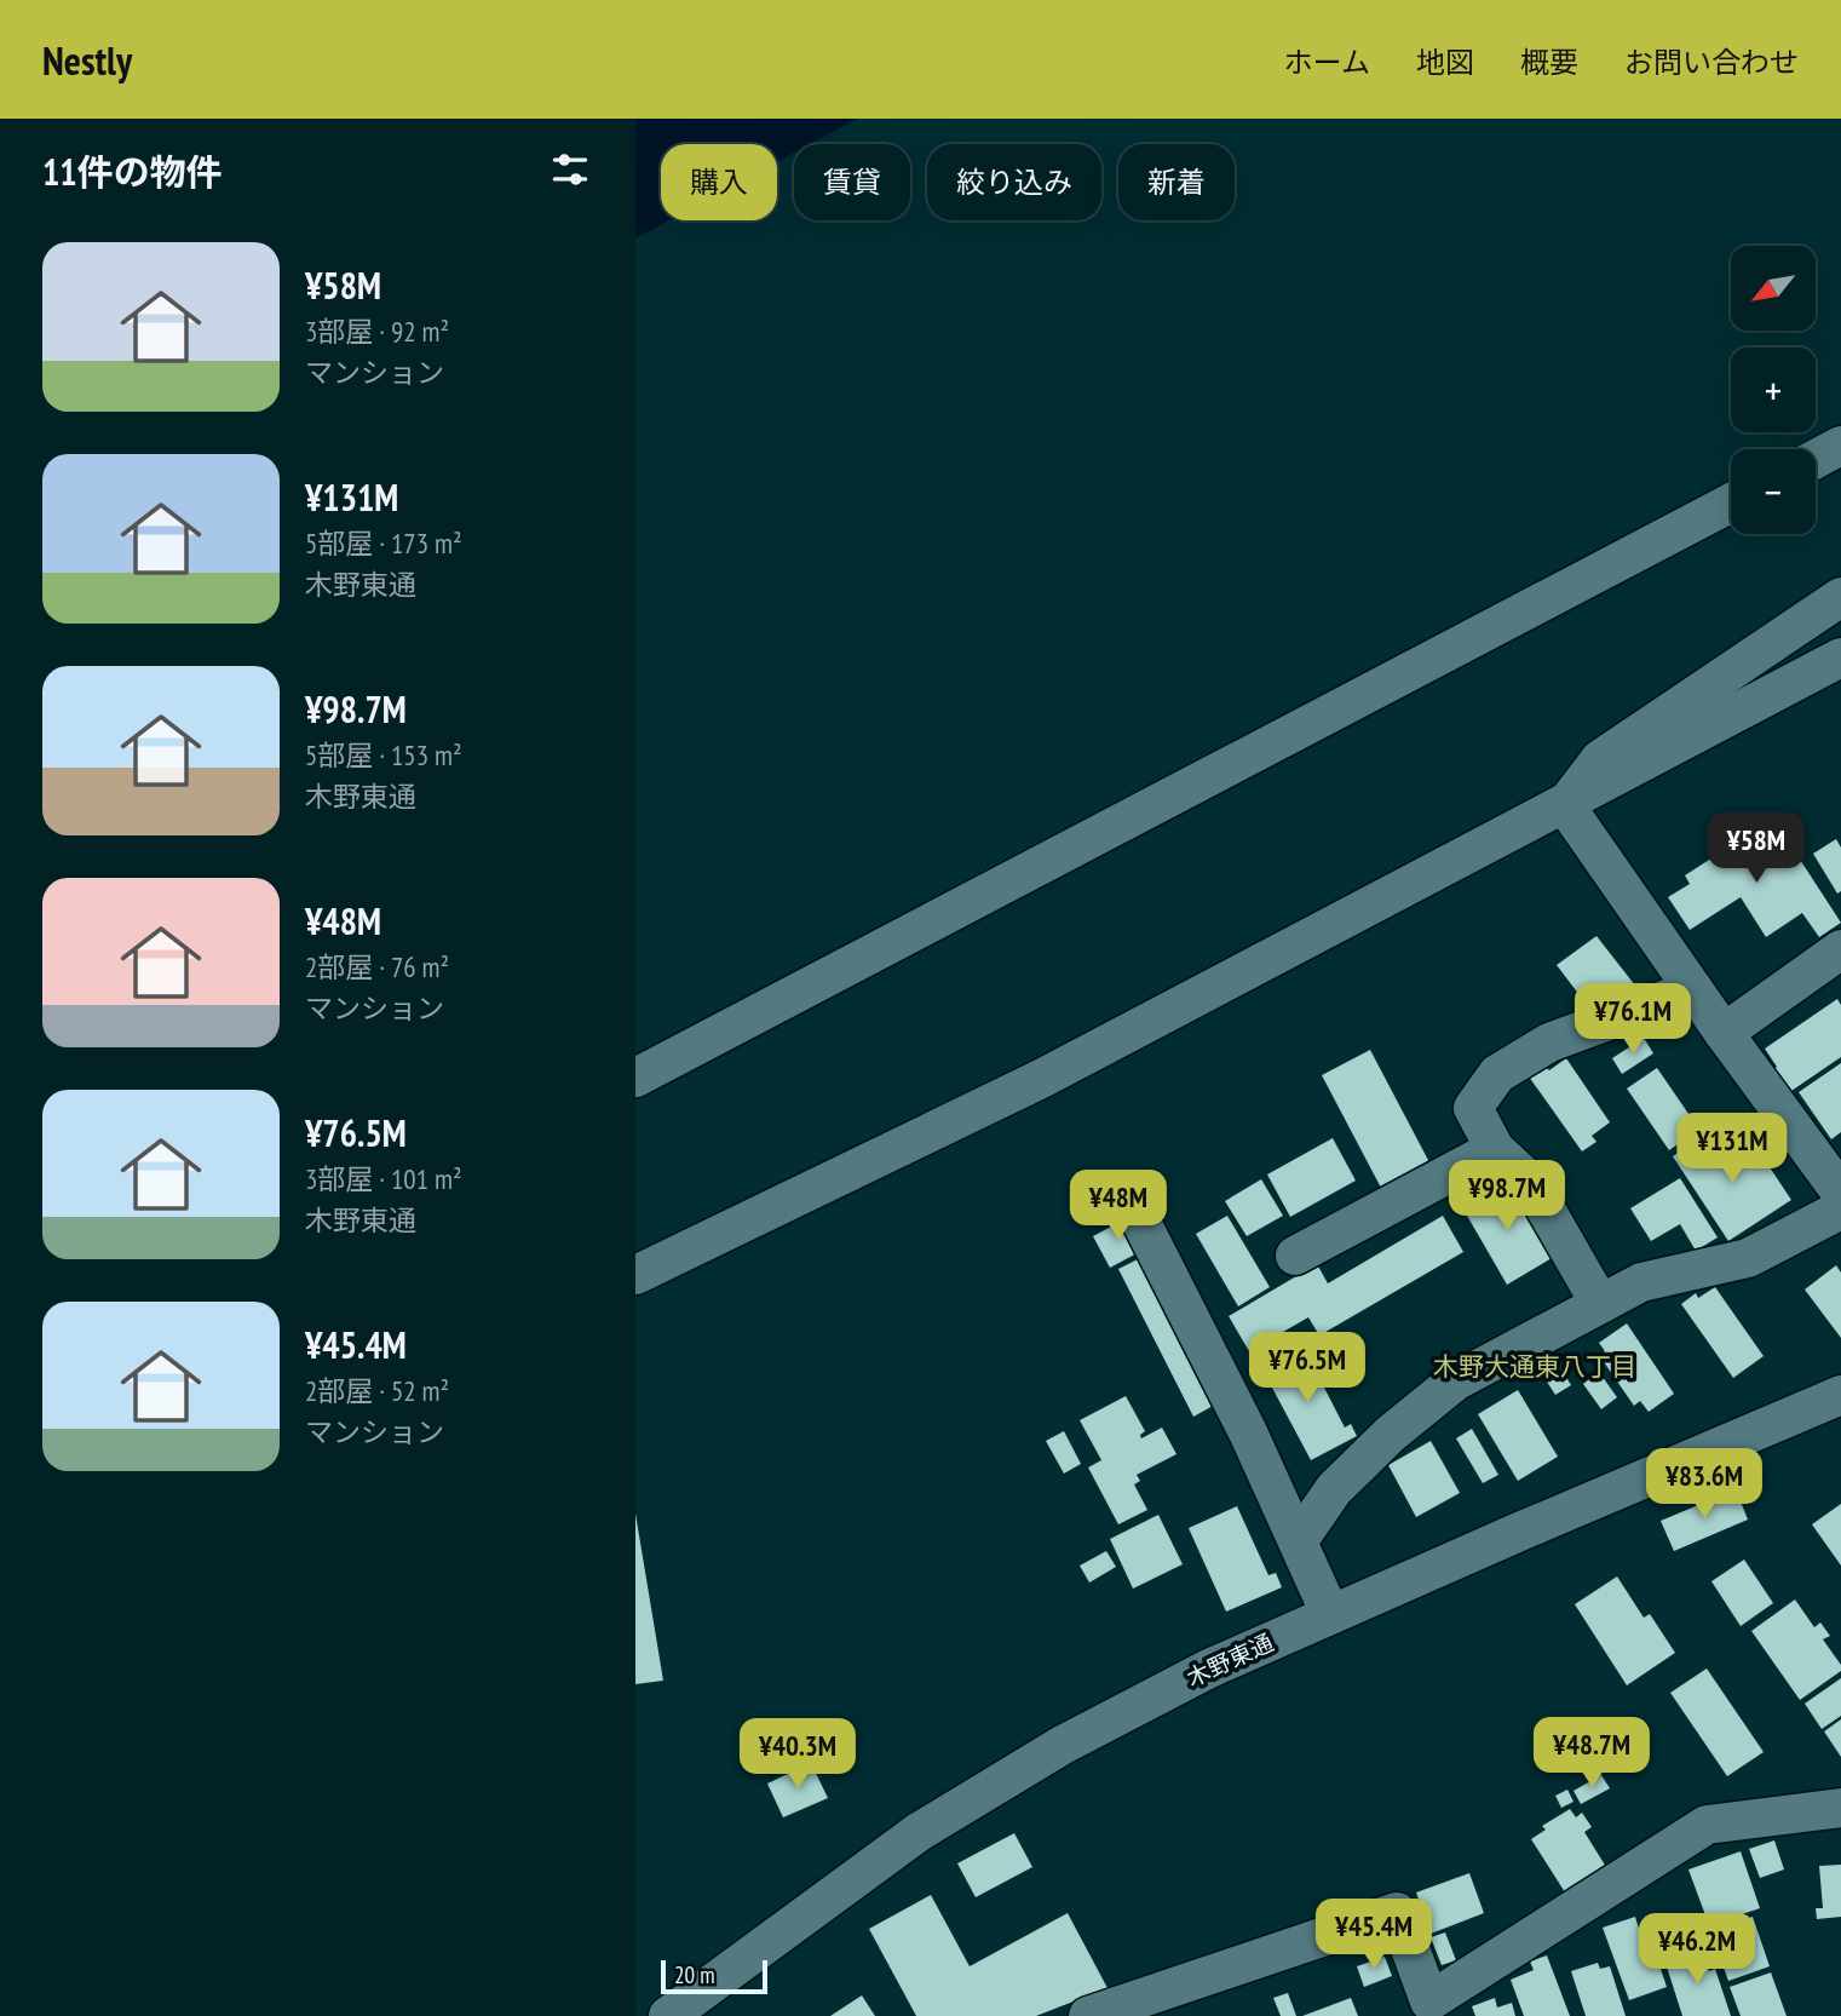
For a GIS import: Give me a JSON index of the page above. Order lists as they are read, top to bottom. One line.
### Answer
{"streets":{"street":["木野東通"]},"districts":["木野大通東八丁目"],"scale_bar":"20 m","north":"bottom left","page":{"header":"Nestly","nav":["ホーム","地図","概要","お問い合わせ"],"heading":"11件の物件","chip":["購入","賃貸","絞り込み","新着"],"list":[{"name":"¥58M","note":"3部屋 · 92 m² · マンション"},{"name":"¥131M","note":"5部屋 · 173 m² · 木野東通"},{"name":"¥98.7M","note":"5部屋 · 153 m² · 木野東通"},{"name":"¥48M","note":"2部屋 · 76 m² · マンション"},{"name":"¥76.5M","note":"3部屋 · 101 m² · 木野東通"},{"name":"¥45.4M","note":"2部屋 · 52 m² · マンション"}],"map_buttons":["+","−"],"price":["¥58M","¥76.1M","¥131M","¥98.7M","¥48M","¥76.5M","¥83.6M","¥48.7M","¥40.3M","¥45.4M","¥46.2M"],"scale":"20 m"}}
